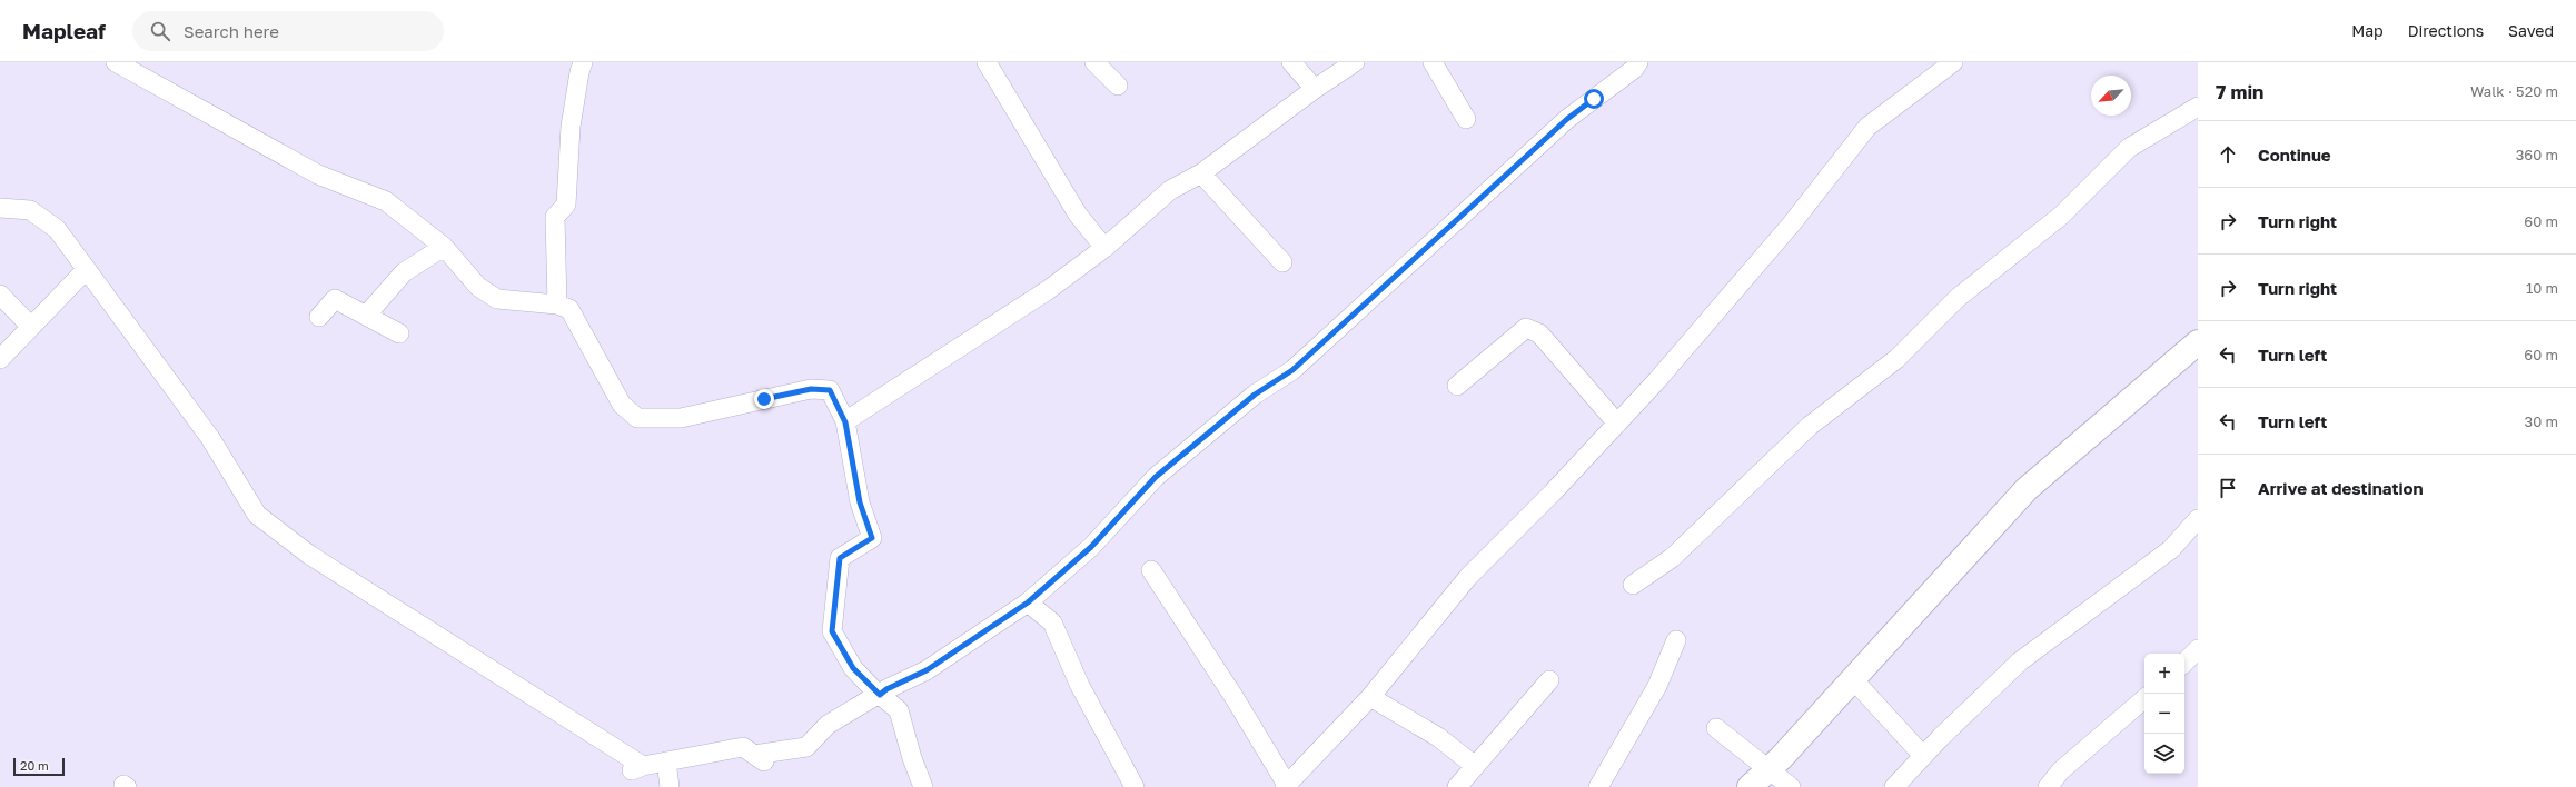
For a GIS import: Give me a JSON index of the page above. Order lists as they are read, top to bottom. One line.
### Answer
{"scale_bar":"20 m","north":"bottom left","page":{"header":"Mapleaf","search":"Search here","nav":["Map","Directions","Saved"],"heading":["7 min","Walk · 520 m"],"list":[["Continue","360 m"],["Turn right","60 m"],["Turn right","10 m"],["Turn left","60 m"],["Turn left","30 m"],"Arrive at destination"],"map_buttons":["+","−"],"scale":"20 m"}}
